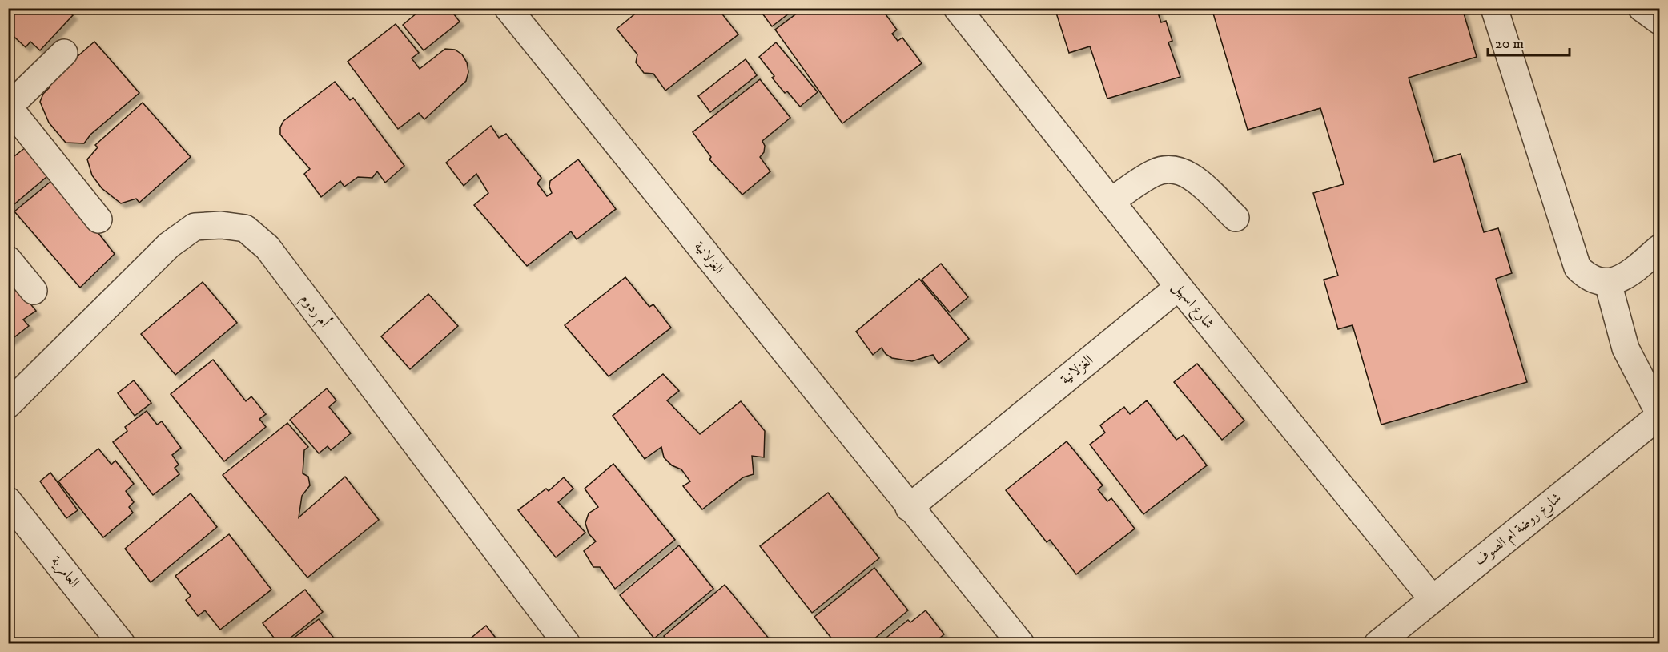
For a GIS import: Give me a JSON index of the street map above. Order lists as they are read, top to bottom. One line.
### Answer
{"streets":{"street":["الغزلانية","شارع اسهيل","أم ردوم","شارع روضة ام الصوف","العامرية"]},"crossings":[["الغزلانية","شارع اسهيل"],["شارع اسهيل","شارع روضة ام الصوف"]],"scale_bar":"20 m"}
